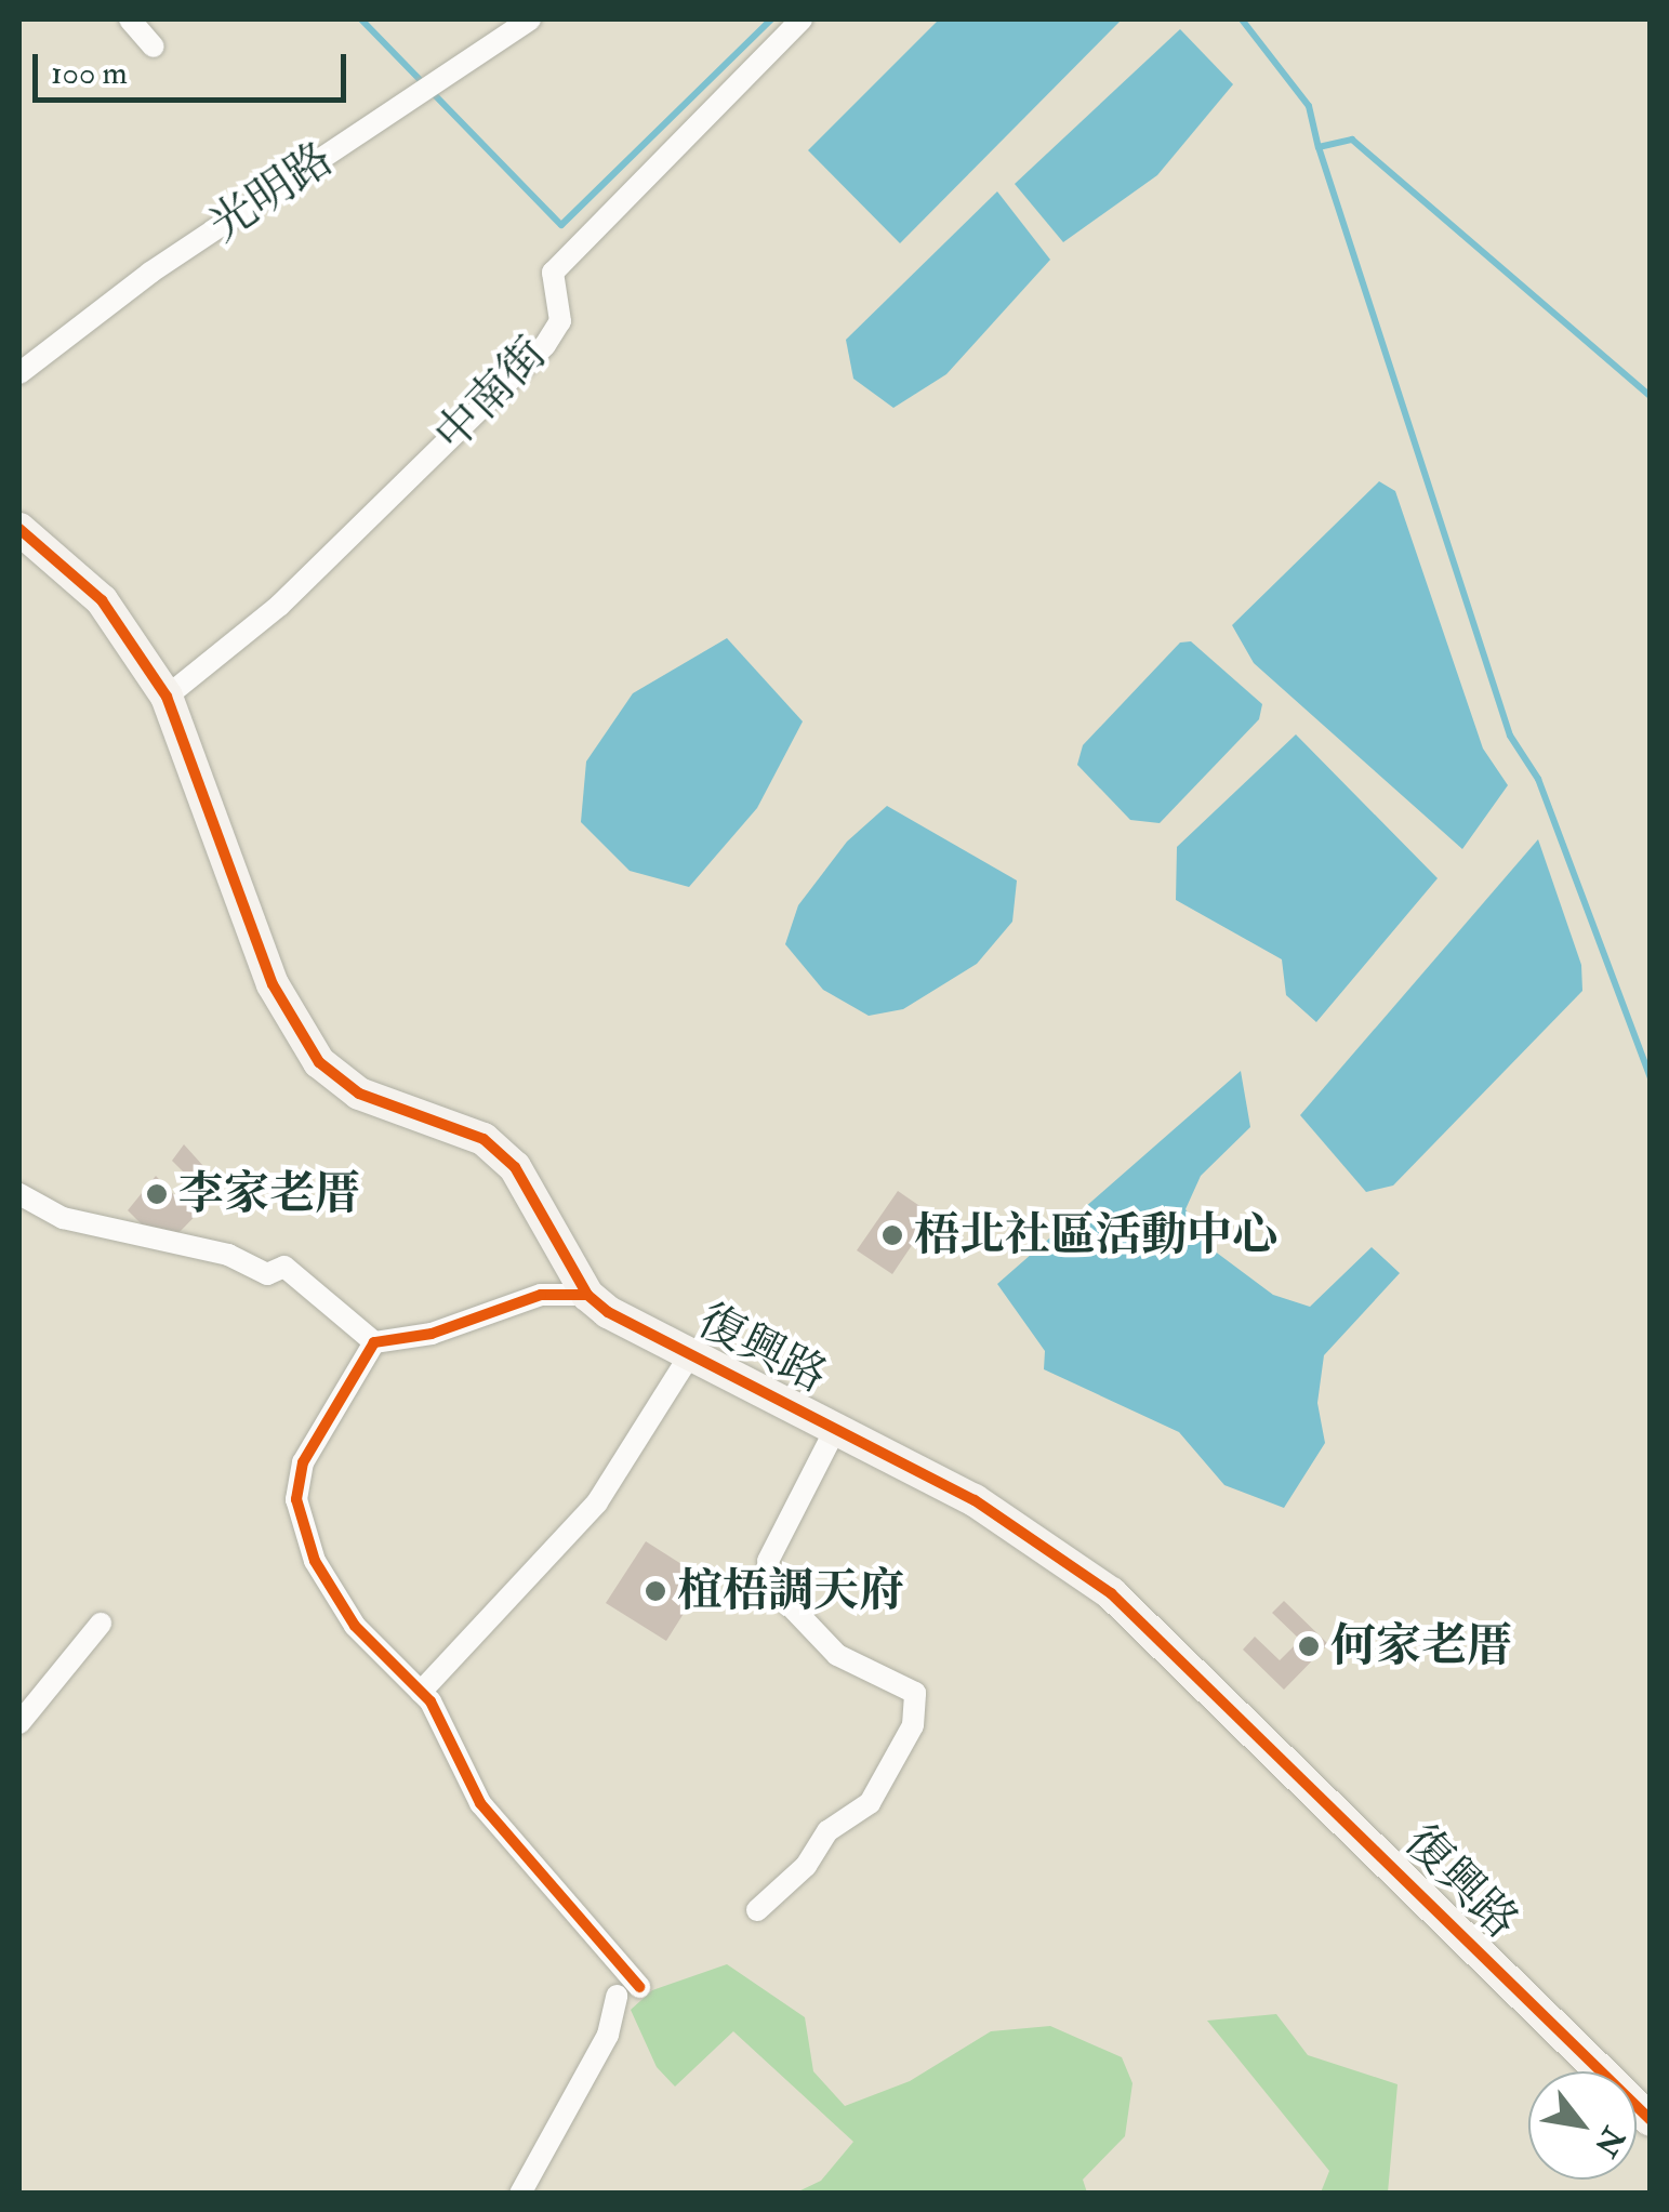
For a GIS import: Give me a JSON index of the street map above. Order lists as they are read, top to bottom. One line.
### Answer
{"streets":{"street":["光明路","中南街","復興路"]},"crossings":[["中南街","復興路"]],"places":["李家老厝","梧北社區活動中心","椬梧調天府","何家老厝"],"scale_bar":"100 m","north":"bottom right"}
